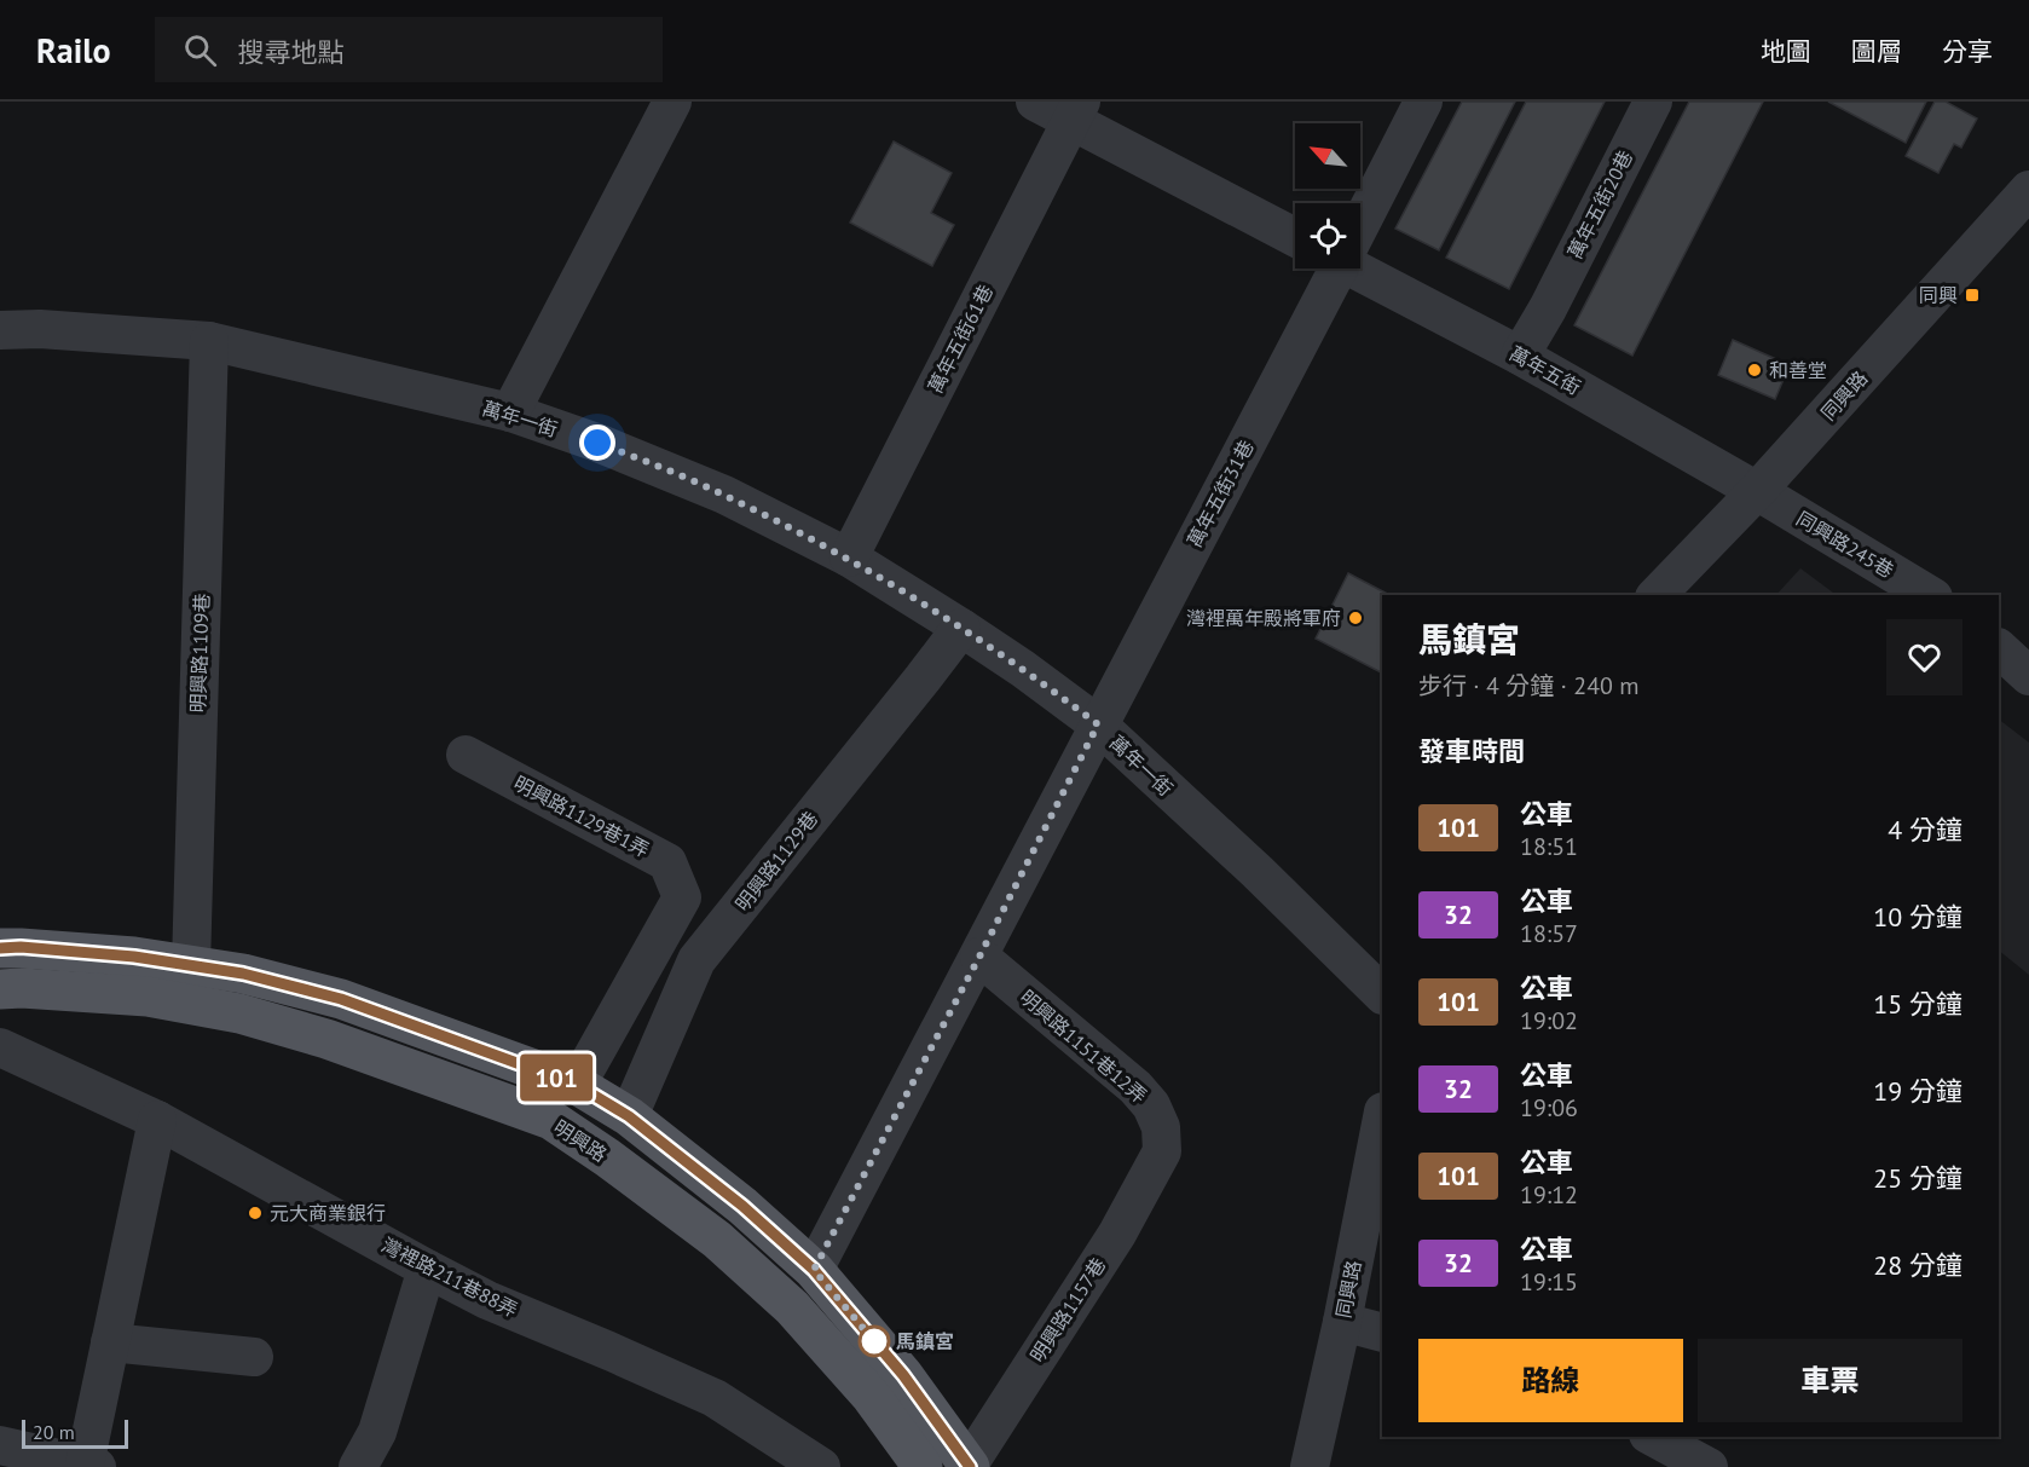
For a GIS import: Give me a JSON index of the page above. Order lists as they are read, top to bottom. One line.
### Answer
{"streets":{"main road":["明興路"],"street":["萬年五街20巷","萬年五街61巷","萬年五街","同興路","萬年一街","萬年五街31巷","同興路245巷","明興路1109巷","明興路1129巷1弄","明興路1129巷","明興路1151巷12弄","灣裡路211巷88弄","明興路1157巷"]},"crossings":[["萬年五街20巷","萬年五街"],["萬年五街61巷","萬年一街"],["萬年五街","同興路"],["萬年五街","同興路245巷"],["同興路","同興路245巷"],["萬年一街","萬年五街31巷"],["萬年一街","明興路1109巷"],["萬年一街","明興路1129巷"],["萬年五街31巷","明興路1151巷12弄"],["明興路1151巷12弄","明興路1157巷"]],"places":{"transit":["同興"],"other":["和善堂","灣裡萬年殿將軍府","元大商業銀行","馬鎮宮"]},"lines":["bus line 101"],"scale_bar":"20 m","north":"top left","page":{"header":"Railo","search":"搜尋地點","nav":["地圖","圖層","分享"],"on_map":"101","heading":[["馬鎮宮","步行 · 4 分鐘 · 240 m"],"發車時間"],"list":[{"mark":"101","name":"公車","note":"18:51","value":"4 分鐘"},{"mark":"32","name":"公車","note":"18:57","value":"10 分鐘"},{"mark":"101","name":"公車","note":"19:02","value":"15 分鐘"},{"mark":"32","name":"公車","note":"19:06","value":"19 分鐘"},{"mark":"101","name":"公車","note":"19:12","value":"25 分鐘"},{"mark":"32","name":"公車","note":"19:15","value":"28 分鐘"}],"buttons":["路線","車票"],"scale":"20 m"}}
